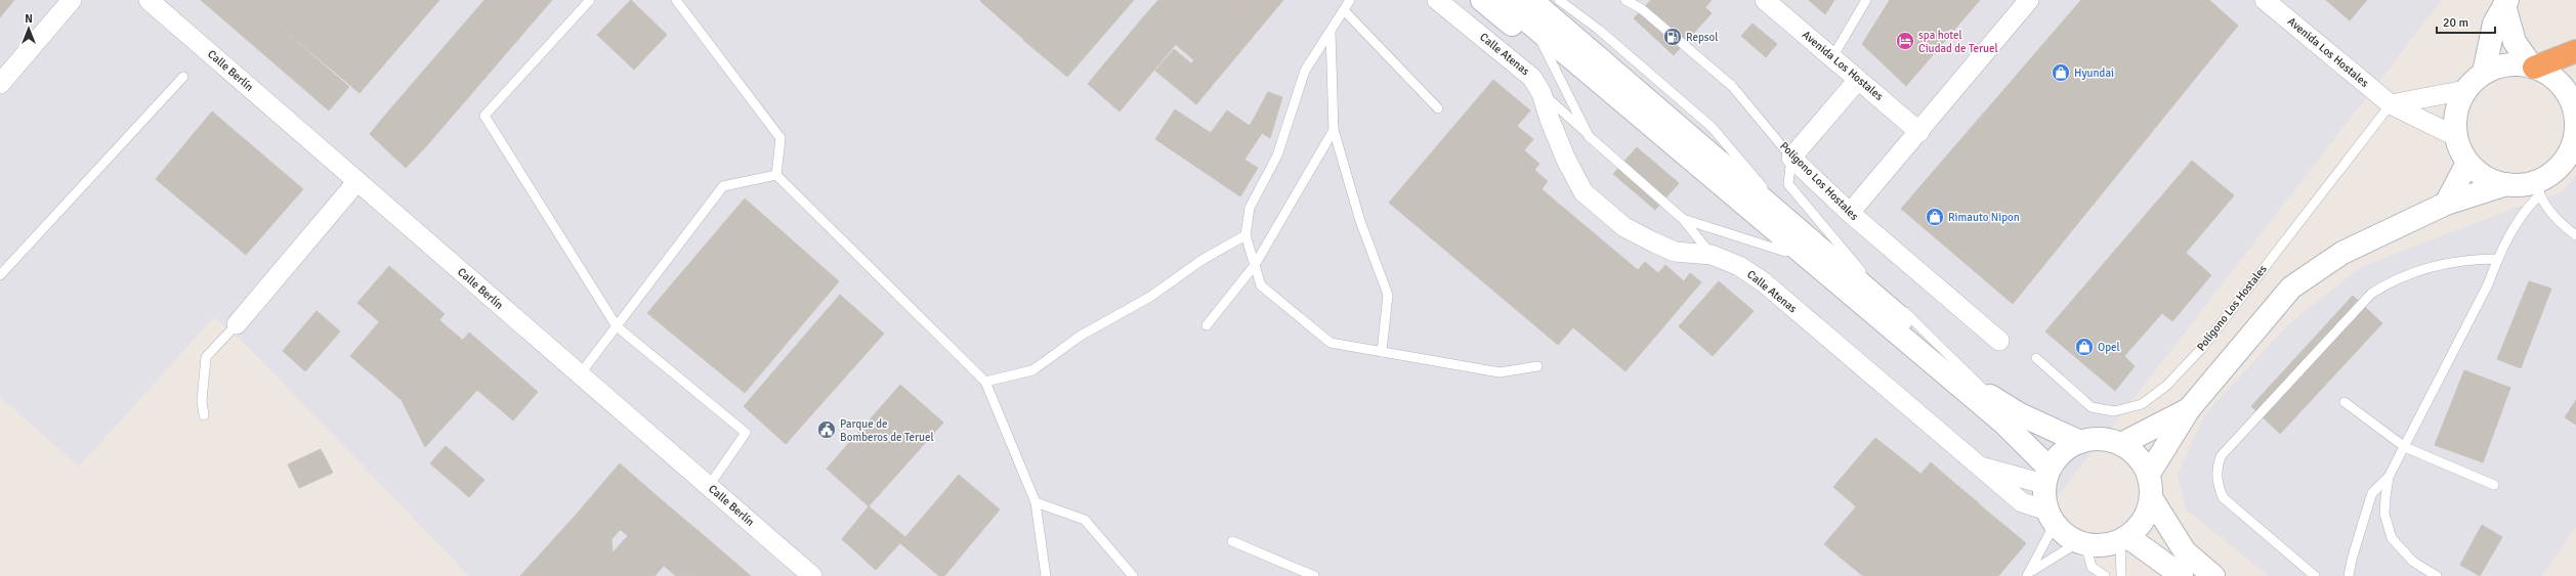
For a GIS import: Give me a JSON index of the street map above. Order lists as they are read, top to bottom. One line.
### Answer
{"streets":{"street":["Avenida Los Hostales","Calle Atenas","Calle Berlín","Polígono Los Hostales"]},"crossings":[["Avenida Los Hostales","Polígono Los Hostales"]],"places":{"fuel station":["Repsol"],"hotel":["spa hotel Ciudad de Teruel"],"shop":["Hyundai","Rimauto Nipon","Opel"],"public building":["Parque de Bomberos de Teruel"]},"scale_bar":"20 m","north":"top"}
